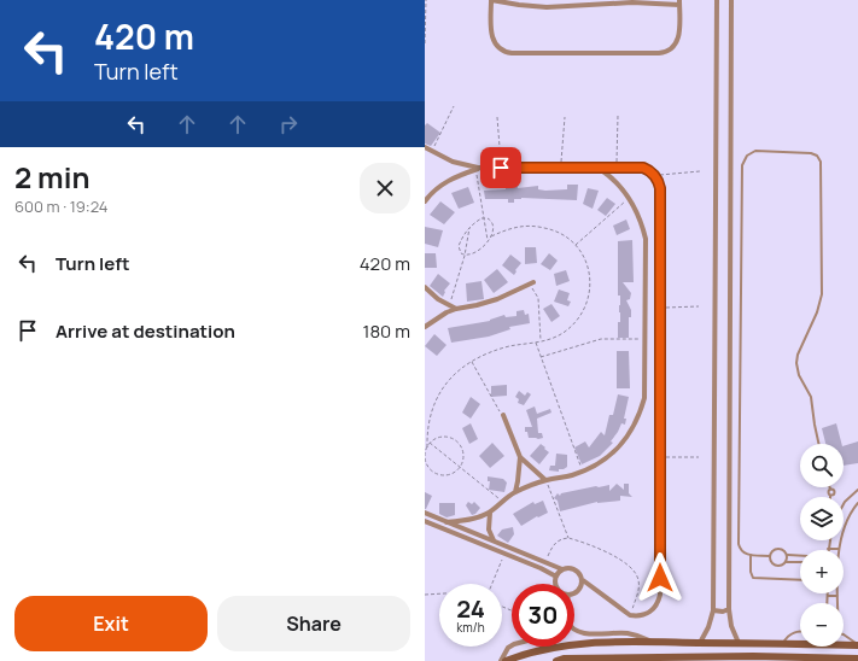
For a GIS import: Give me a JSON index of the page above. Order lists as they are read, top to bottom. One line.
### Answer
{"page":{"turn":["420 m","Turn left"],"heading":["2 min","600 m · 19:24"],"list":[{"name":"Turn left","value":"420 m"},{"name":"Arrive at destination","value":"180 m"}],"map_buttons":["+","−"],"speed":"24 km/h","limit":"30","buttons":["Exit","Share"]}}
